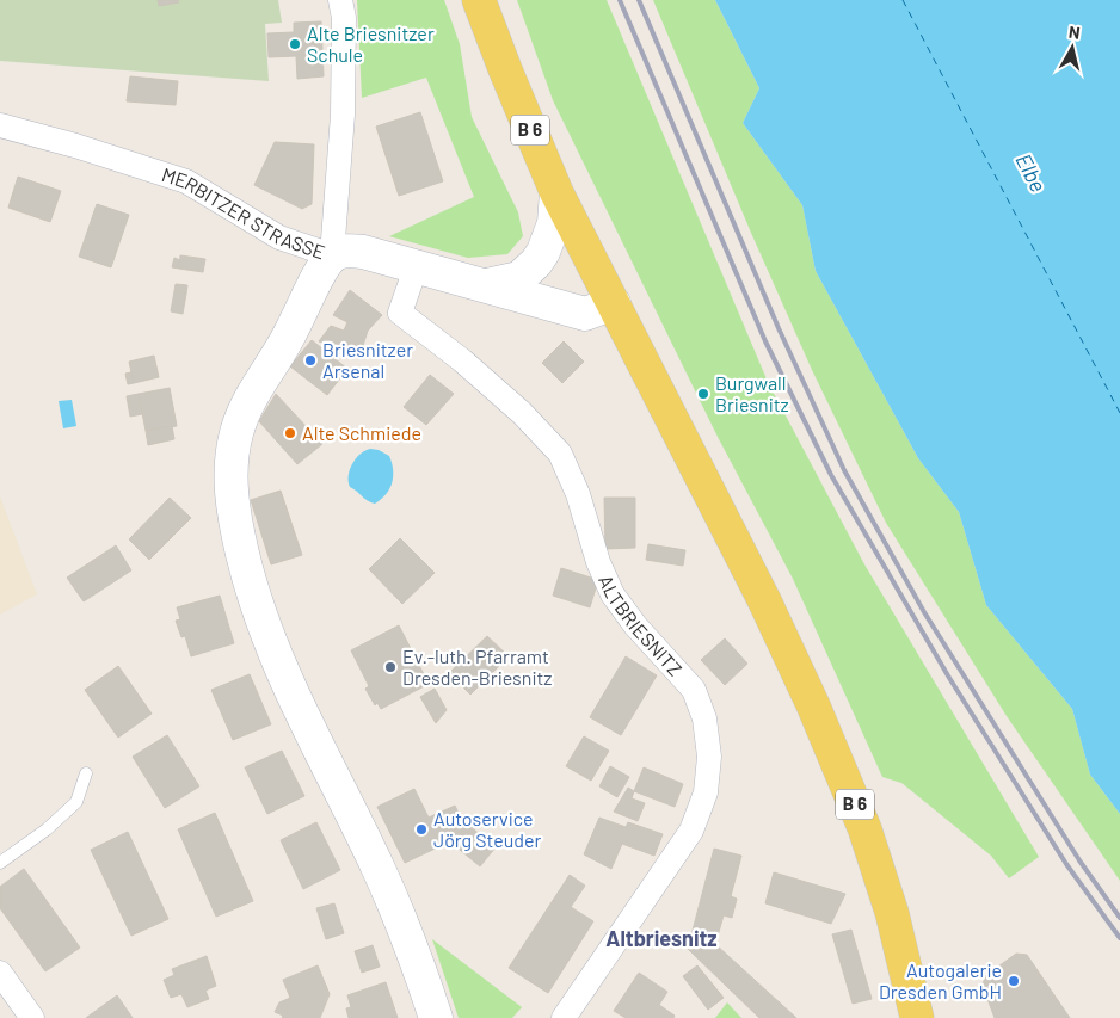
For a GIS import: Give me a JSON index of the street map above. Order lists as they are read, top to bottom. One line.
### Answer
{"streets":{"main road":["B 6"],"street":["MERBITZER STRASSE","ALTBRIESNITZ"]},"crossings":[["B 6","MERBITZER STRASSE"],["MERBITZER STRASSE","ALTBRIESNITZ"]],"districts":["Altbriesnitz"],"water":["Elbe"],"places":["Alte Briesnitzer Schule","Briesnitzer Arsenal","Burgwall Briesnitz","Alte Schmiede","Ev.-luth. Pfarramt Dresden-Briesnitz","Autoservice Jörg Steuder","Autogalerie Dresden GmbH"],"north":"top"}
